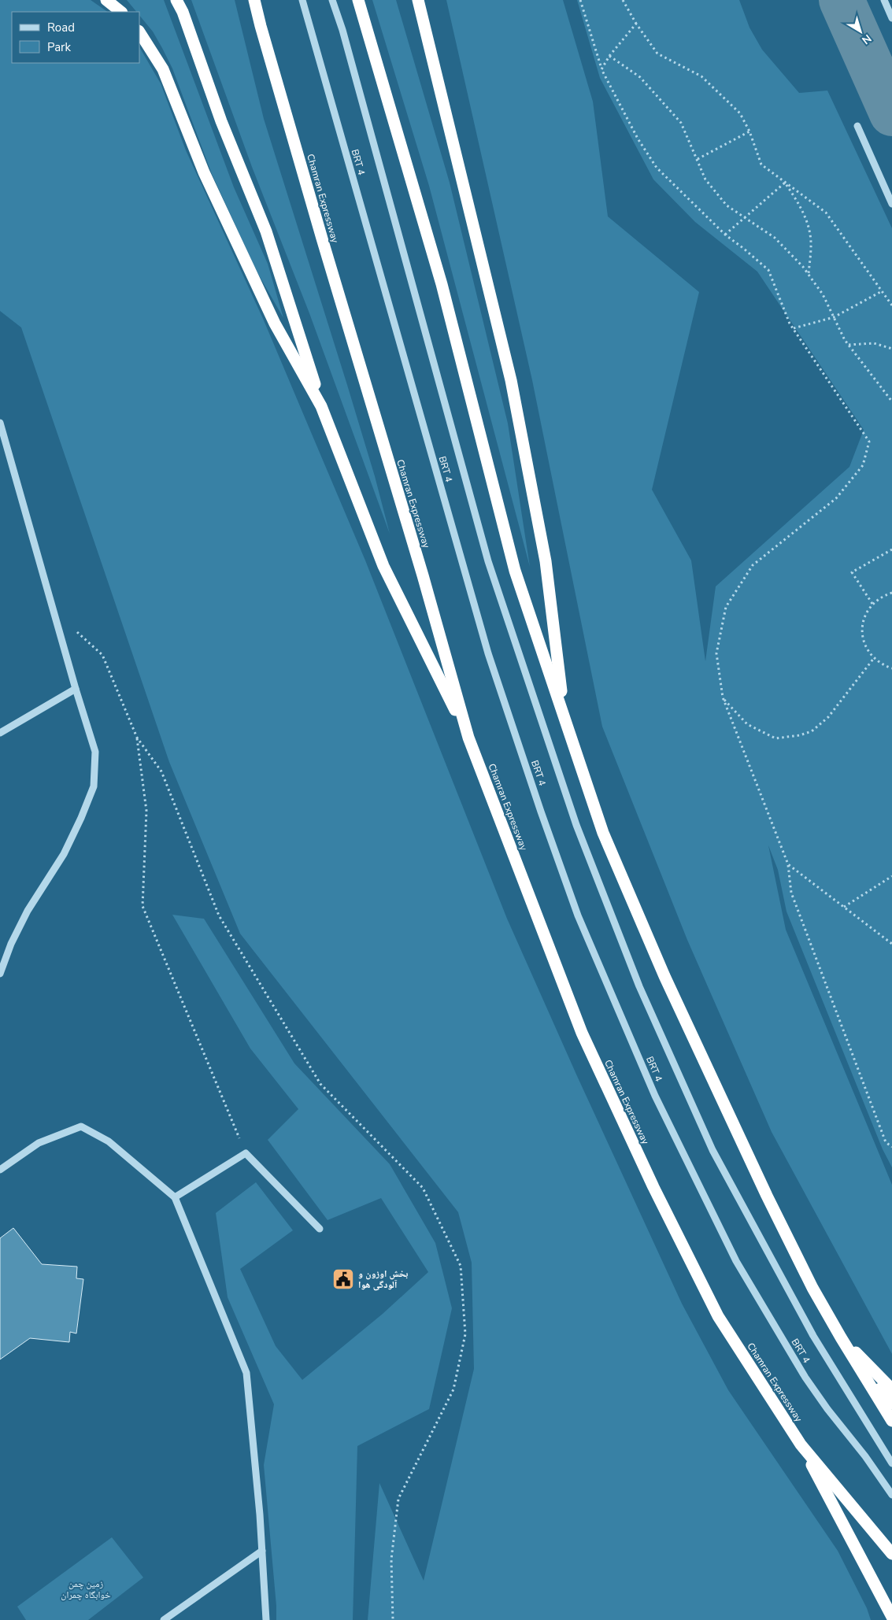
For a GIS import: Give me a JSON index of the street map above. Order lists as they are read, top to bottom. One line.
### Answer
{"streets":{"highway":["Chamran Expressway"],"street":["BRT 4"]},"parks":["زمین چمن خوابگاه چمران"],"places":{"public building":["بخش اوزون و آلودگی هوا"]},"legend":["Road","Park"],"north":"bottom right"}
